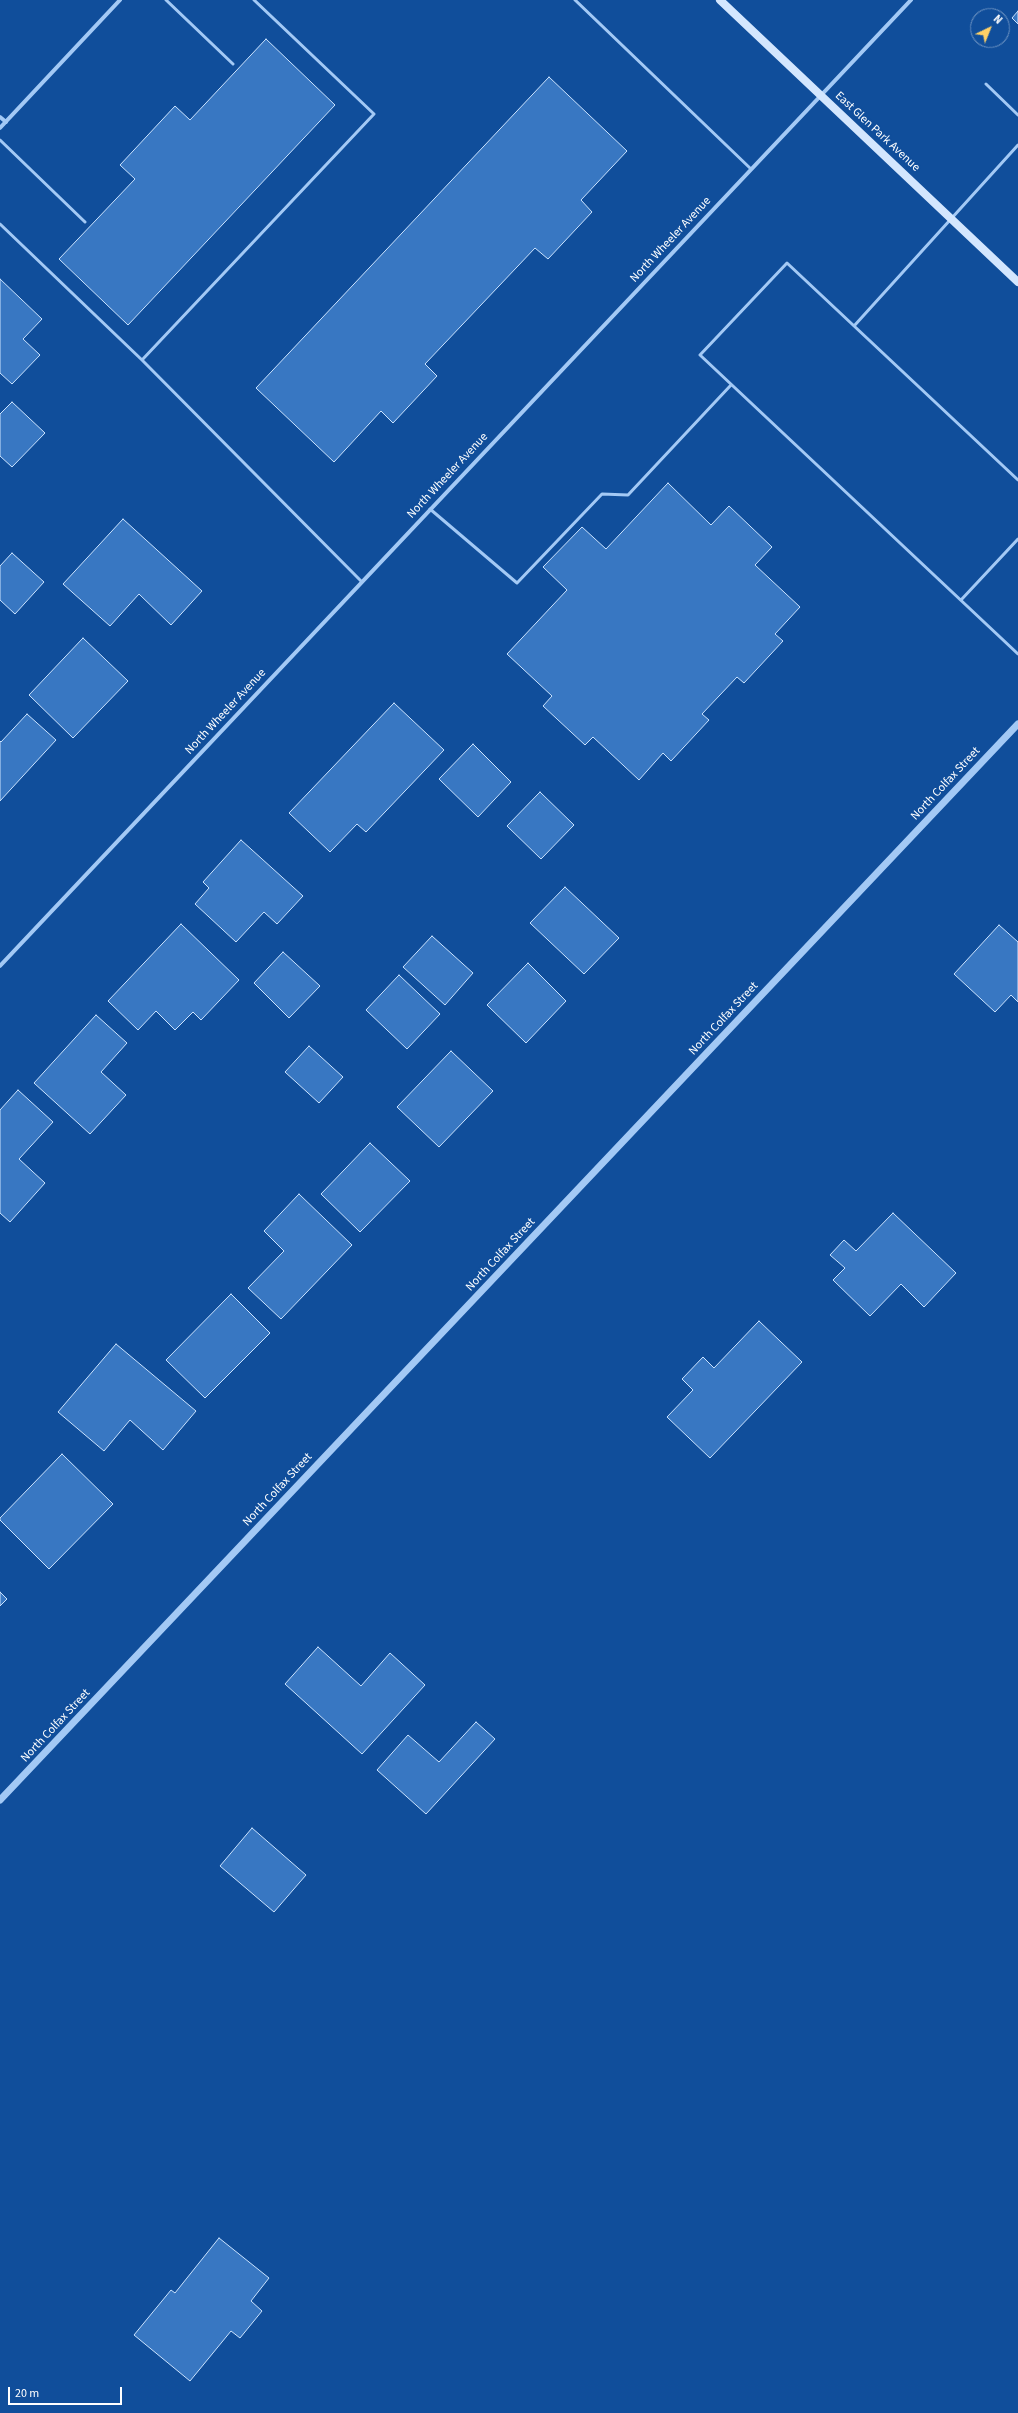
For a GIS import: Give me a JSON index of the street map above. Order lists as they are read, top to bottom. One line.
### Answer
{"streets":{"main road":["East Glen Park Avenue"],"street":["North Wheeler Avenue","North Colfax Street"]},"crossings":[["East Glen Park Avenue","North Wheeler Avenue"]],"scale_bar":"20 m","north":"top right"}
